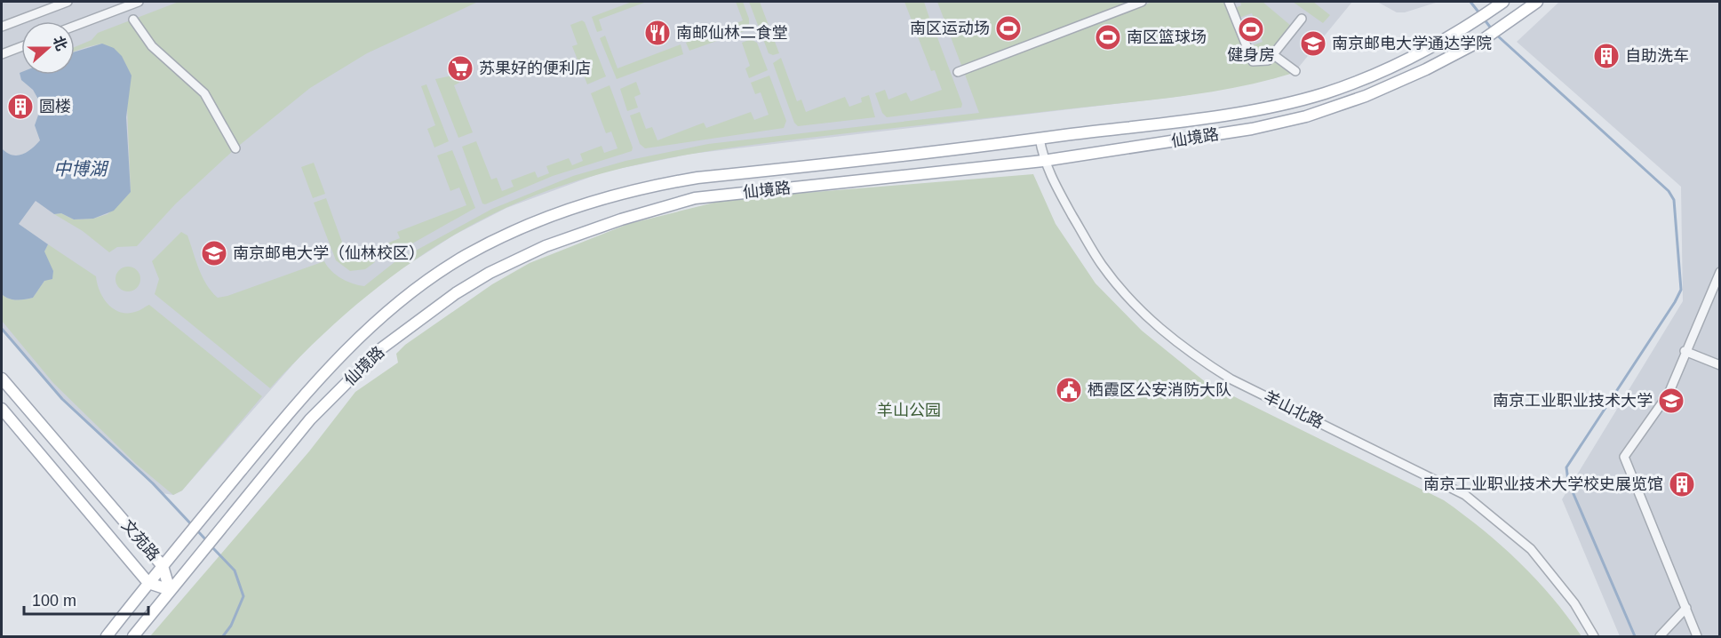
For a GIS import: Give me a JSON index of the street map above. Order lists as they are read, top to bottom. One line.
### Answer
{"streets":{"main road":["仙境路","文苑路"],"street":["羊山北路"]},"crossings":[["仙境路","羊山北路"],["仙境路","文苑路"]],"water":["中博湖"],"parks":["羊山公园"],"places":{"sports":["南区运动场","健身房","南区篮球场"],"restaurant":["南邮仙林二食堂"],"school or university":["南京邮电大学通达学院","南京邮电大学（仙林校区）","南京工业职业技术大学"],"building":["自助洗车","圆楼","南京工业职业技术大学校史展览馆"],"supermarket":["苏果好的便利店"],"public building":["栖霞区公安消防大队"]},"scale_bar":"100 m","north":"right"}
